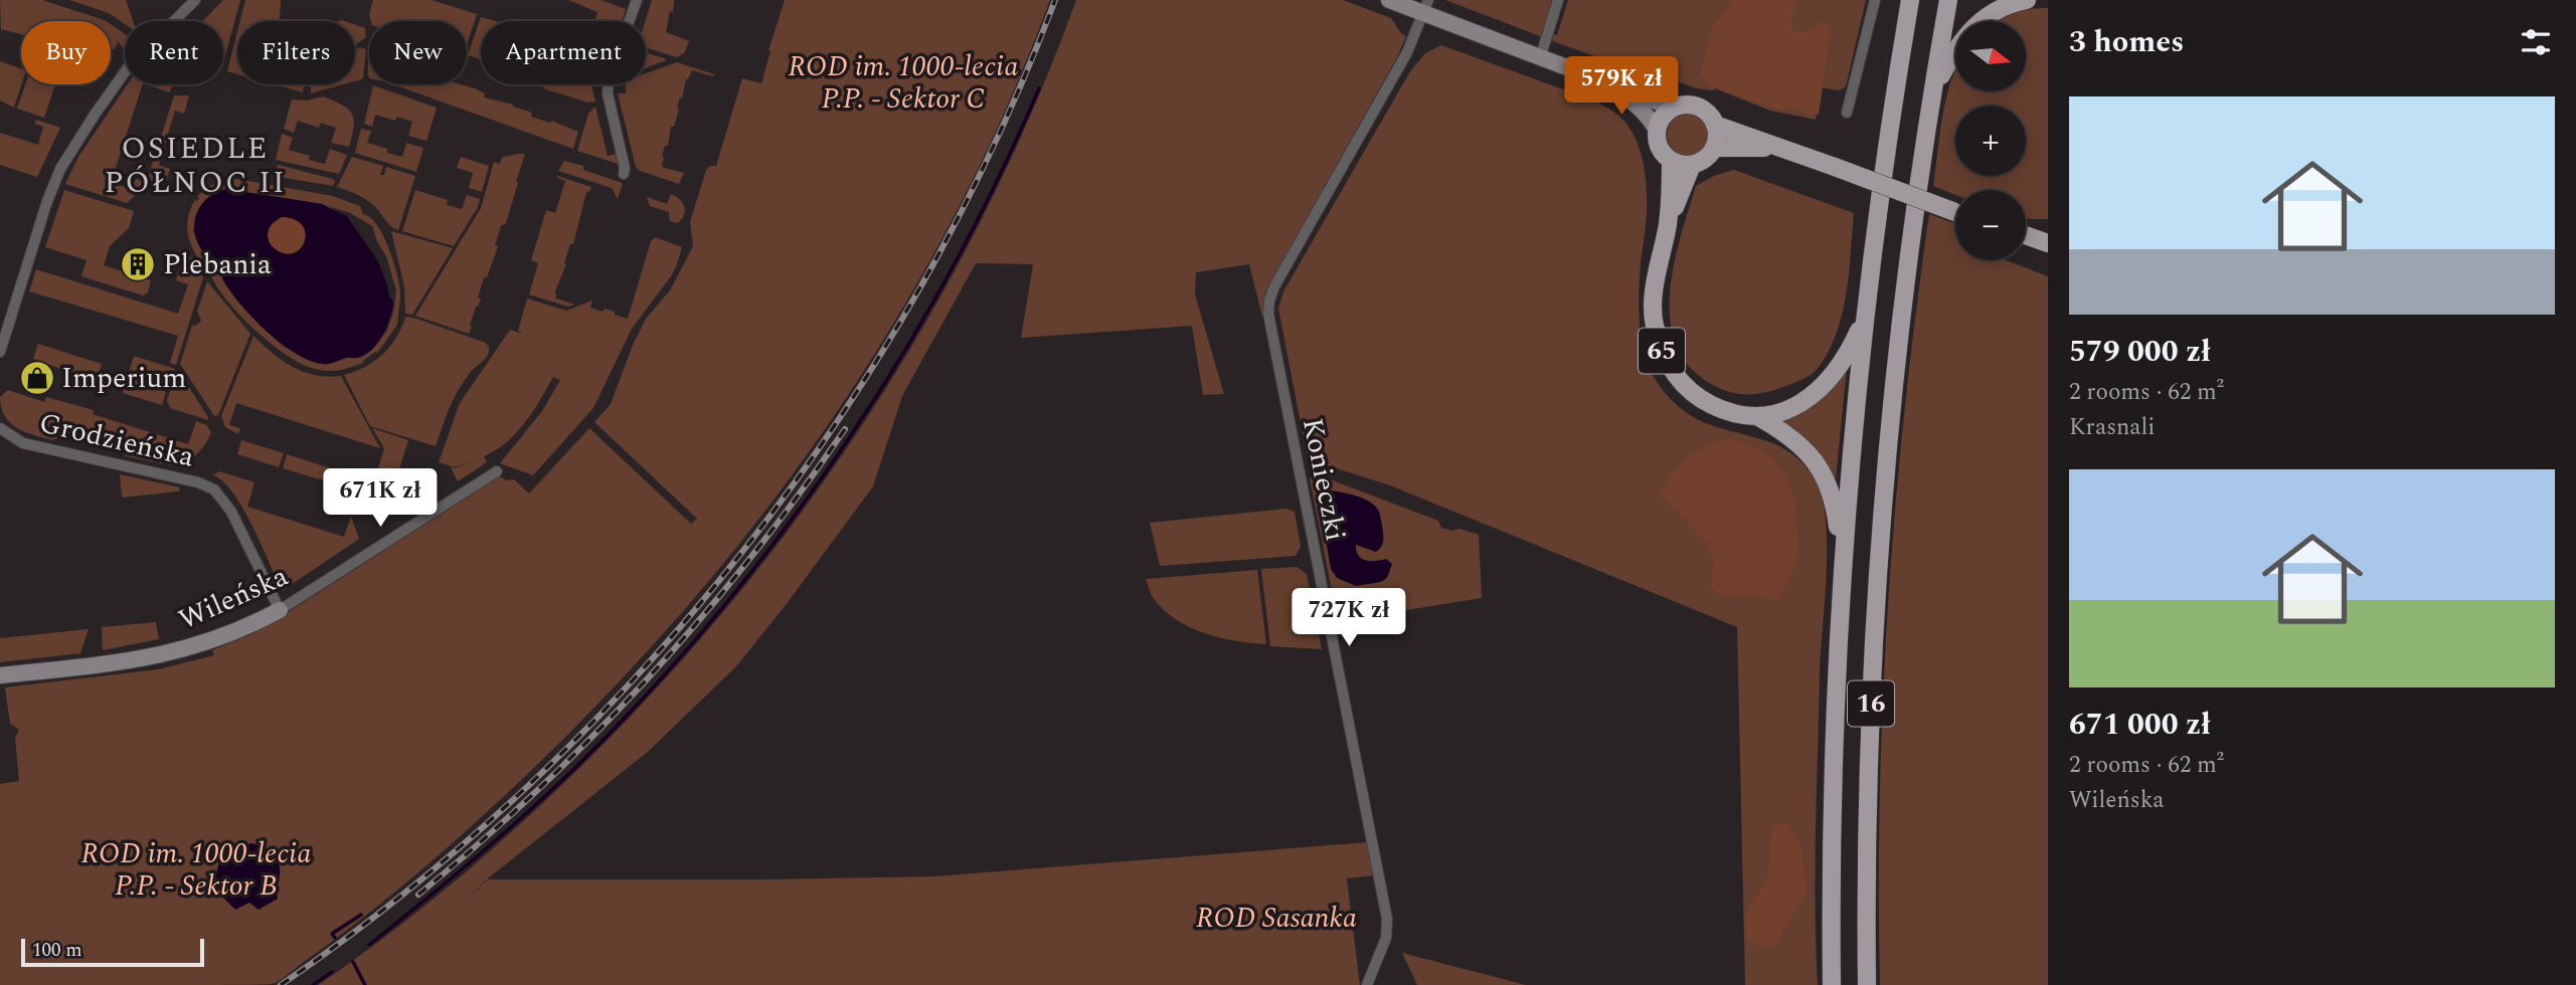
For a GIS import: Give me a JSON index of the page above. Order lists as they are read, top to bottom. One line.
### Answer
{"streets":{"main road":["65","16"],"street":["Grodzieńska","Konieczki","Wileńska"]},"crossings":[["65","16"],["Grodzieńska","Wileńska"]],"districts":["OSIEDLE PÓŁNOC II"],"parks":["ROD im. 1000-lecia P.P. - Sektor C","ROD im. 1000-lecia P.P. - Sektor B","ROD Sasanka"],"places":{"building":["Plebania"],"shop":["Imperium"]},"scale_bar":"100 m","north":"right","page":{"heading":"3 homes","map_buttons":["+","−"],"chip":["Buy","Rent","Filters","New","Apartment"],"price":["579K zł","671K zł","727K zł"],"list":[{"name":"579 000 zł","note":"2 rooms · 62 m² · Krasnali"},{"name":"671 000 zł","note":"2 rooms · 62 m² · Wileńska"}],"scale":"100 m"}}
